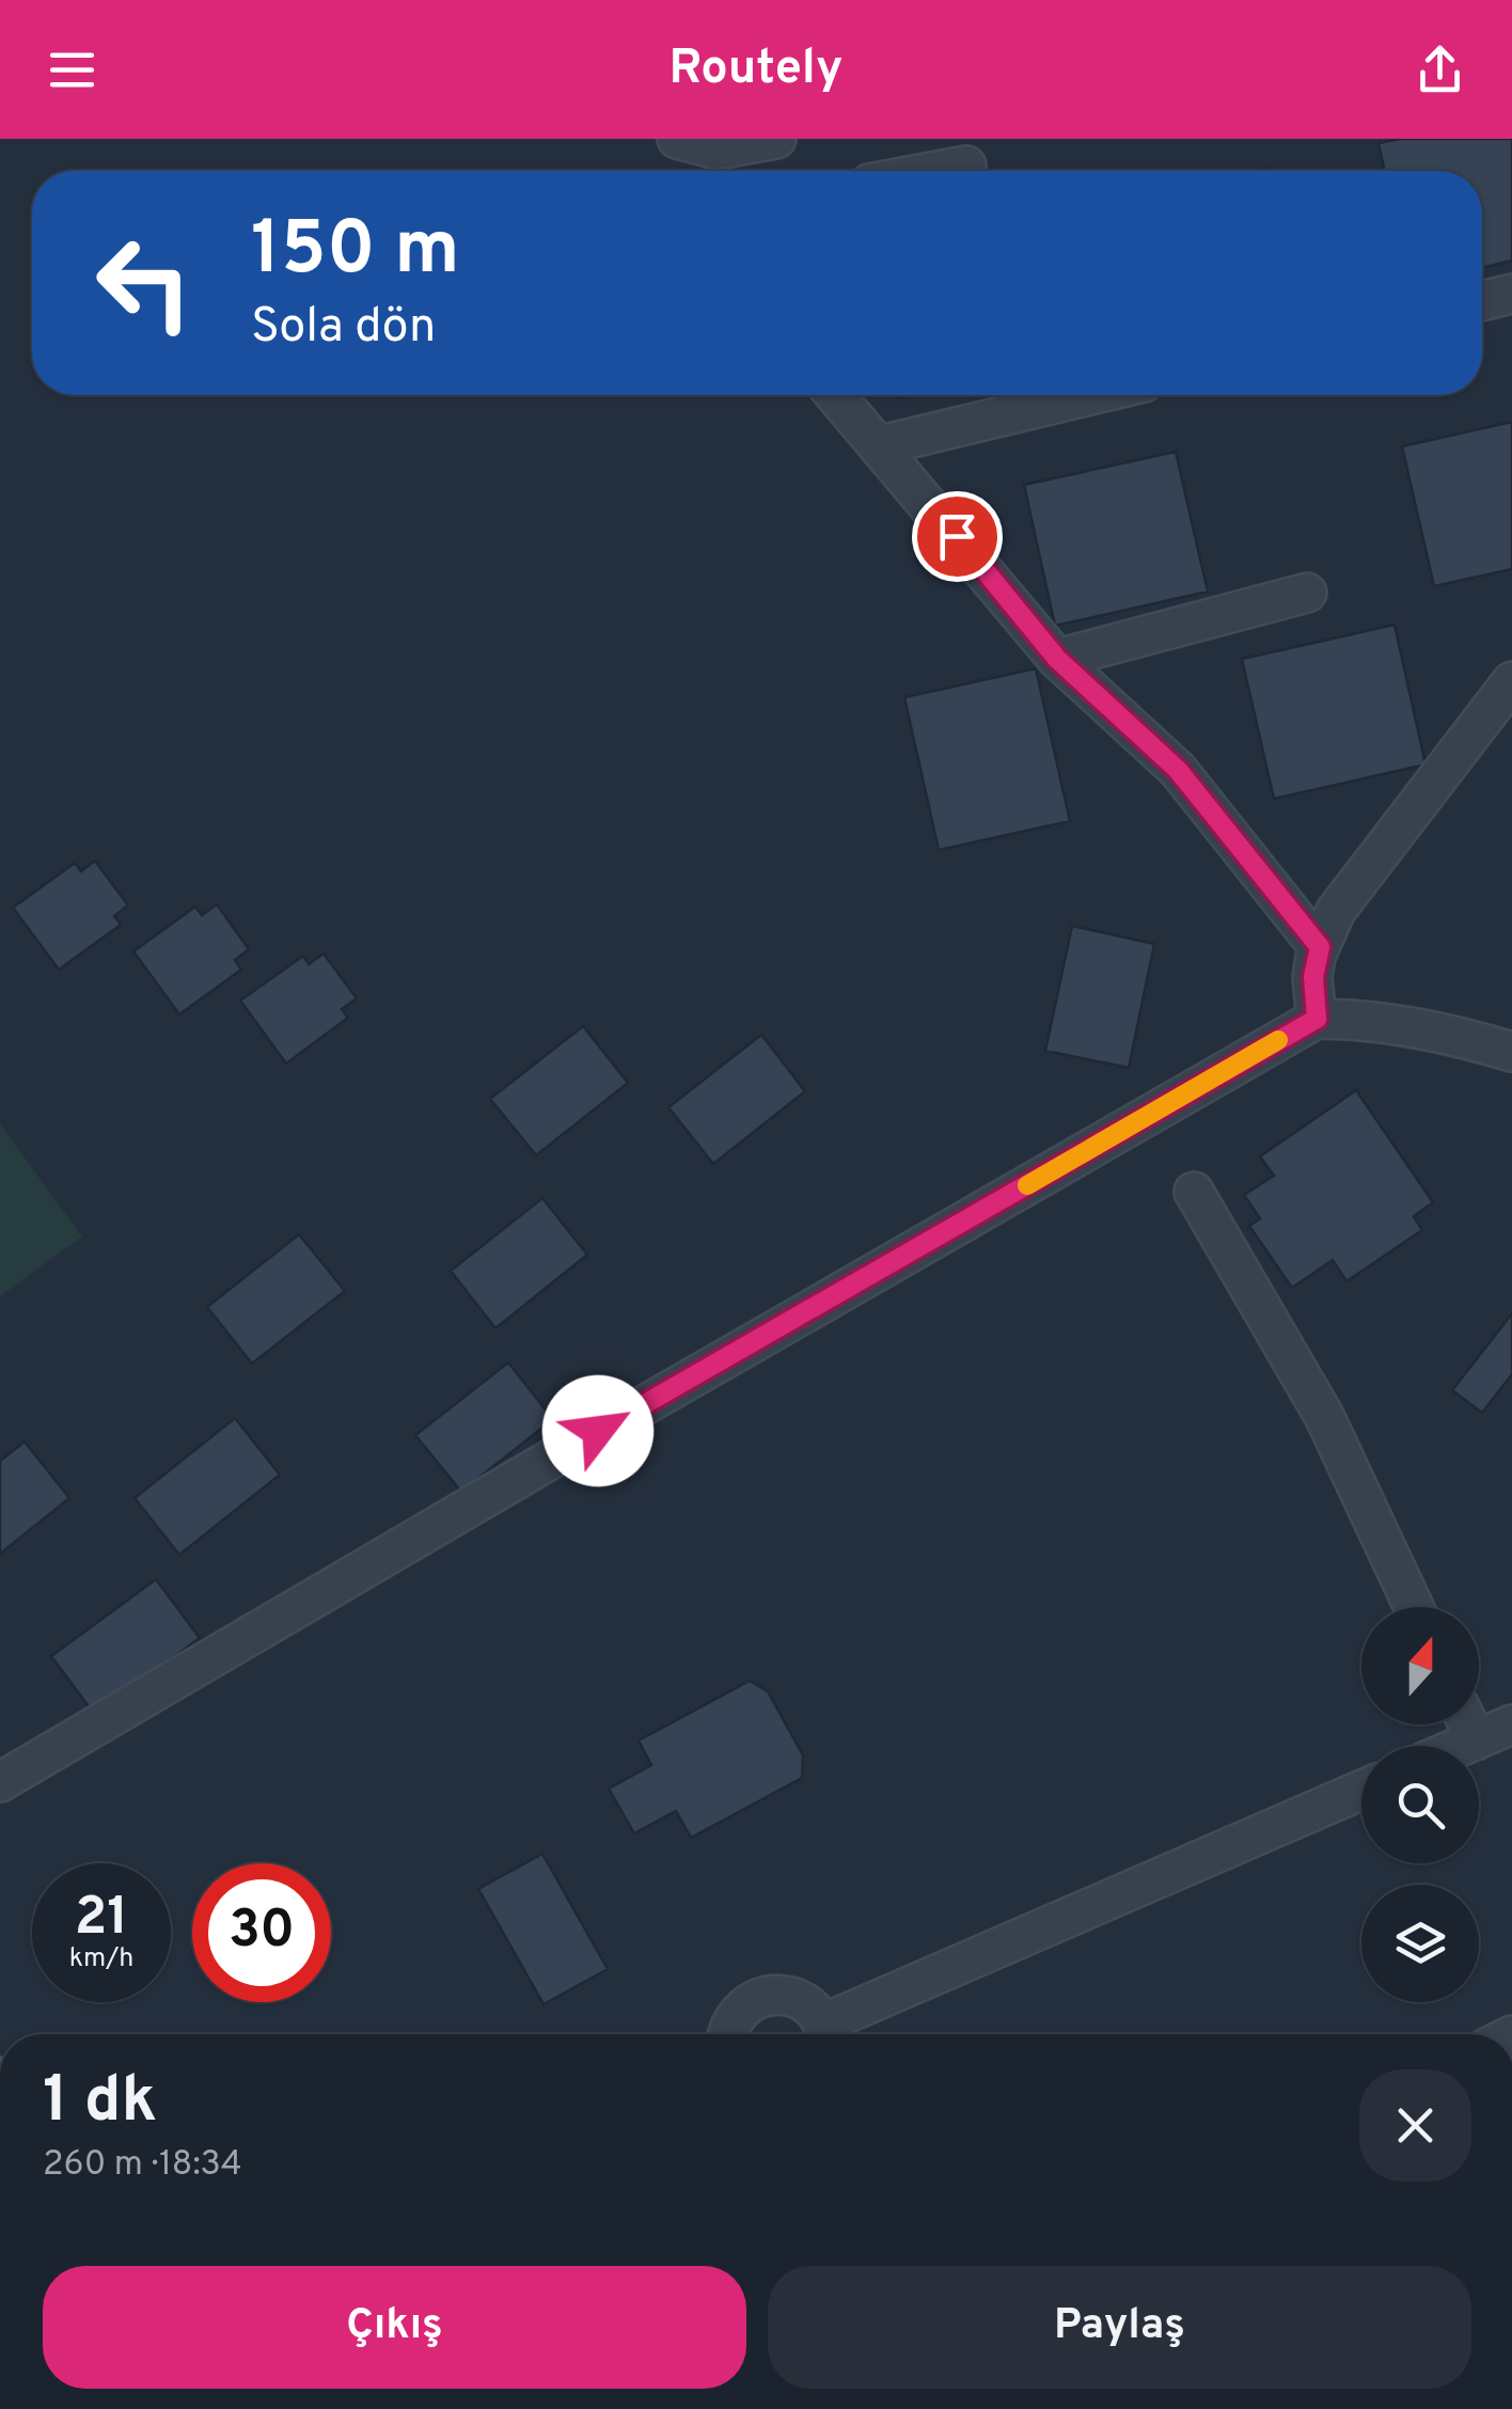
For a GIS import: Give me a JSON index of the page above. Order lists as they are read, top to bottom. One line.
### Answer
{"north":"top","page":{"header":"Routely","turn":["150 m","Sola dön"],"speed":"21 km/h","limit":"30","heading":["1 dk","260 m · 18:34"],"buttons":["Çıkış","Paylaş"]}}
